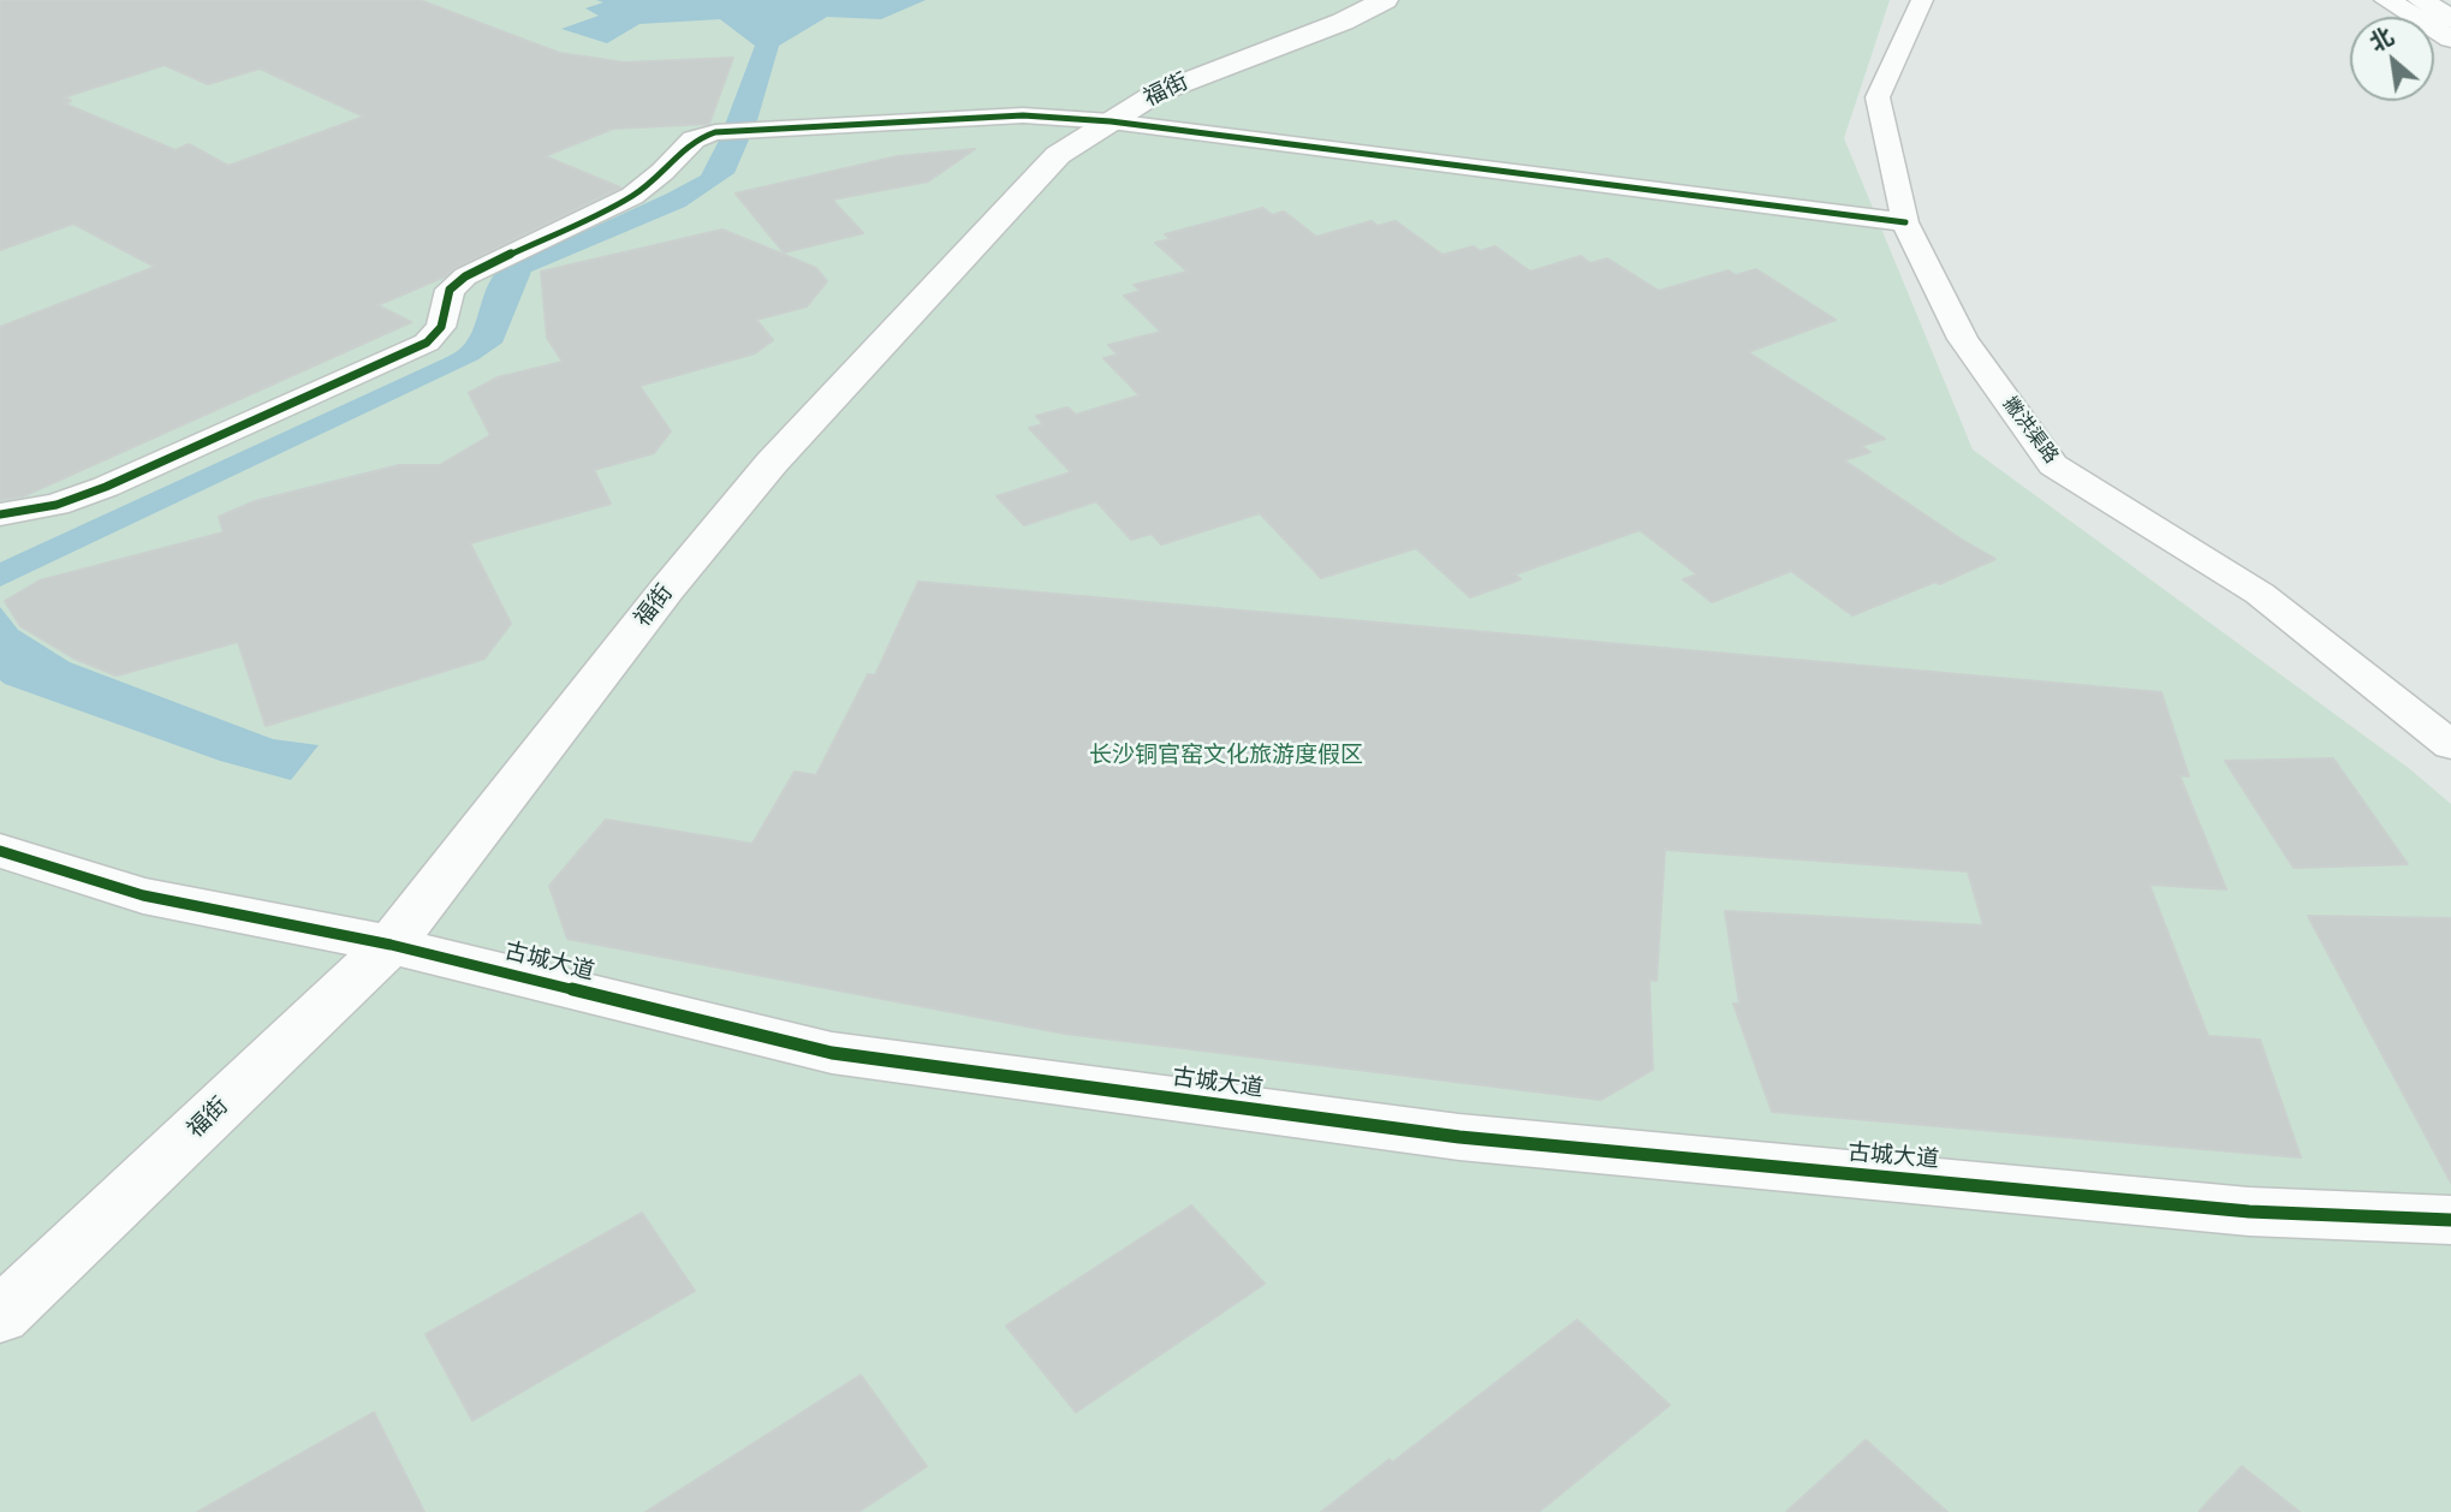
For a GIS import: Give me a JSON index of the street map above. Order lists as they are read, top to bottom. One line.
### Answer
{"streets":{"street":["福街","撇洪渠路","古城大道"]},"crossings":[["福街","古城大道"]],"parks":["长沙铜官窑文化旅游度假区"],"north":"top left"}
